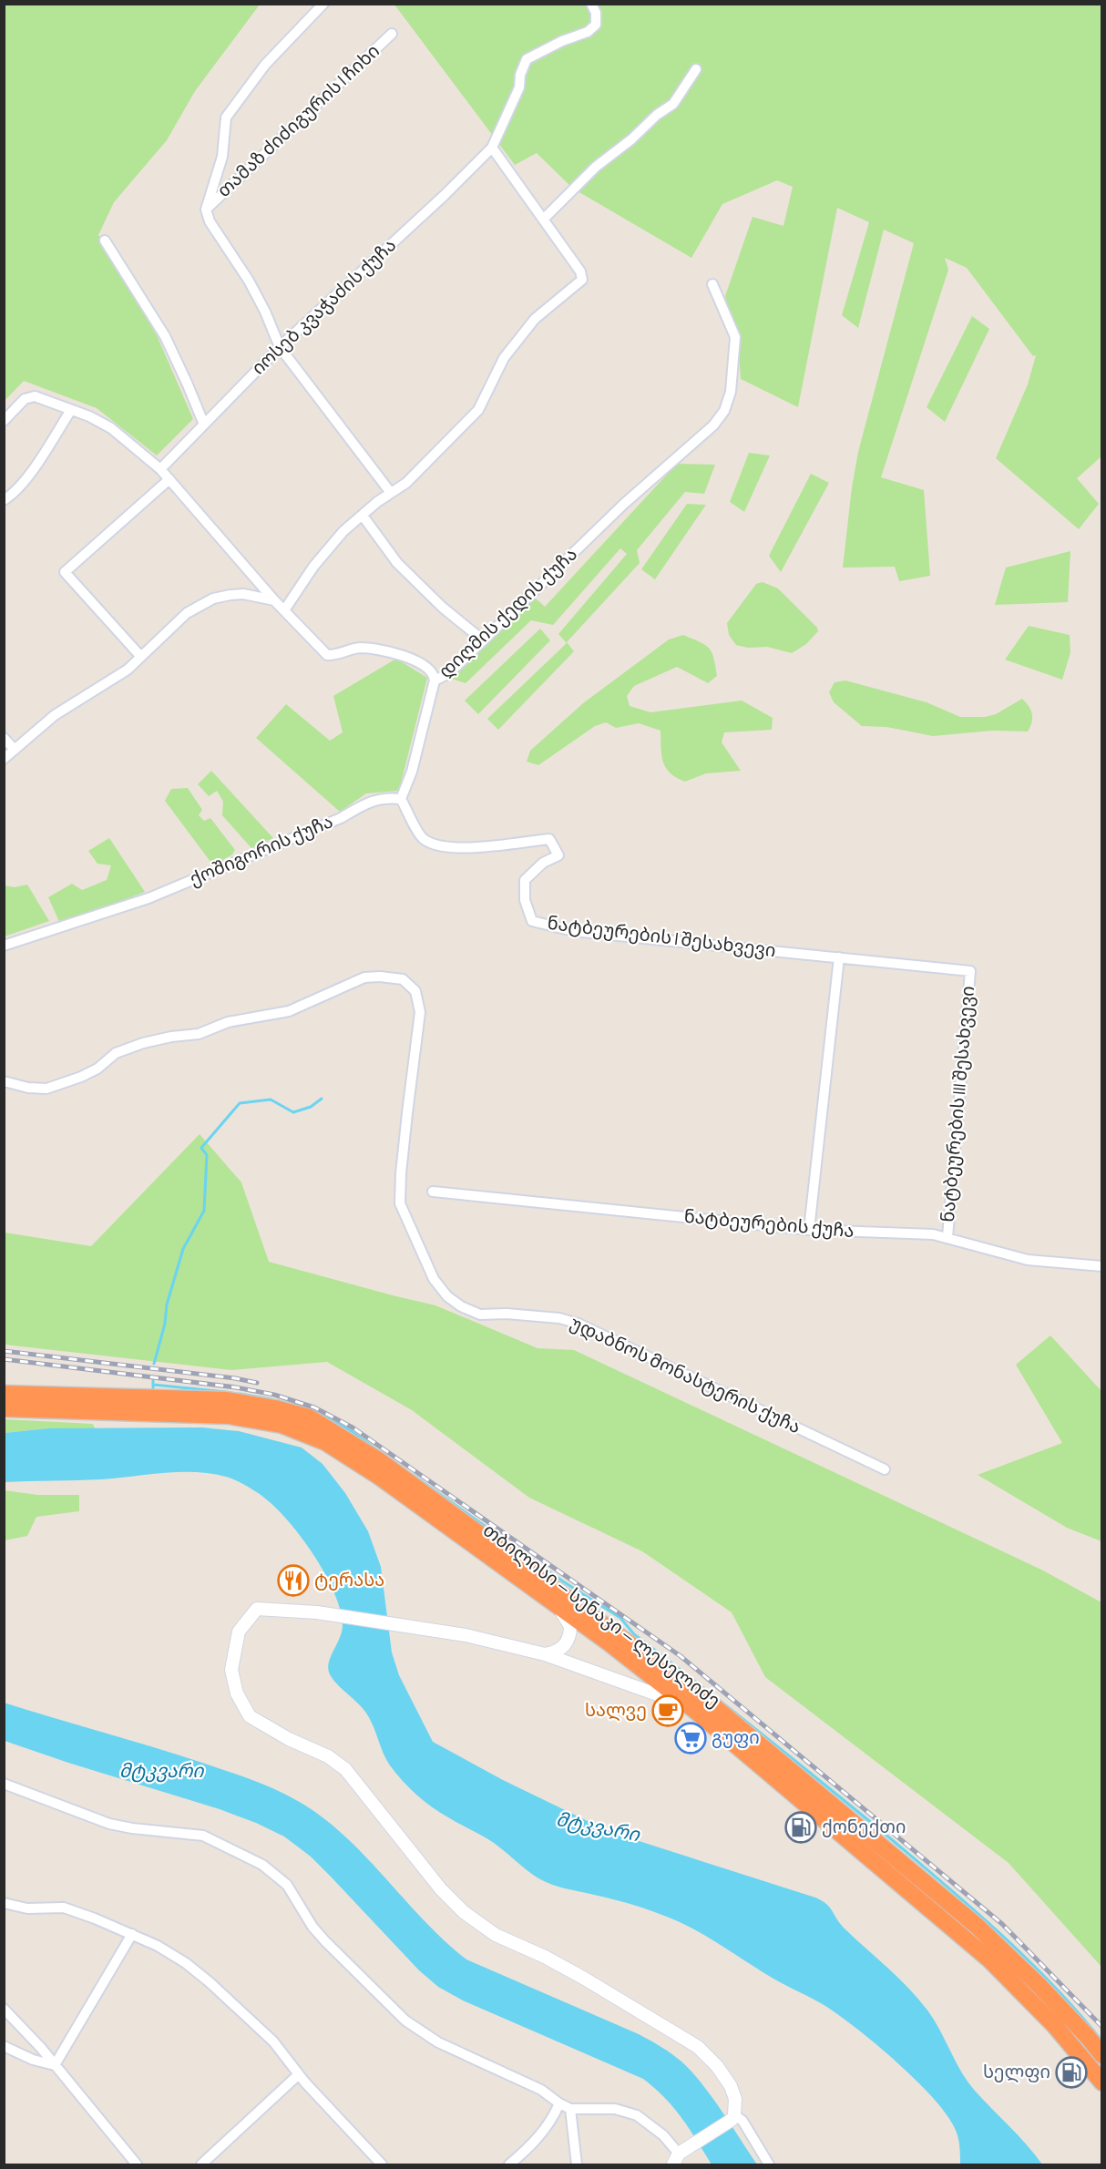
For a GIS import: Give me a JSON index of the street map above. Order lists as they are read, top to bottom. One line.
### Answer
{"streets":{"highway":["თბილისი — სენაკი — ლესელიძე"],"street":["თამაზ ძიძიგურის I ჩიხი","იოსებ კვაჭაძის ქუჩა","დიღმის ქედის ქუჩა","ქოშიგორის ქუჩა","ნატბეურების I შესახვევი","ნატბეურების III შესახვევი","ნატბეურების ქუჩა","უდაბნოს მონასტერის ქუჩა"]},"crossings":[["იოსებ კვაჭაძის ქუჩა","დიღმის ქედის ქუჩა"],["ქოშიგორის ქუჩა","ნატბეურების I შესახვევი"],["ნატბეურების I შესახვევი","ნატბეურების III შესახვევი"],["ნატბეურების III შესახვევი","ნატბეურების ქუჩა"]],"water":["მტკვარი"],"places":{"restaurant":["ტერასა"],"cafe":["სალვე"],"supermarket":["გუფი"],"fuel station":["ქონექთი","სელფი"]}}
